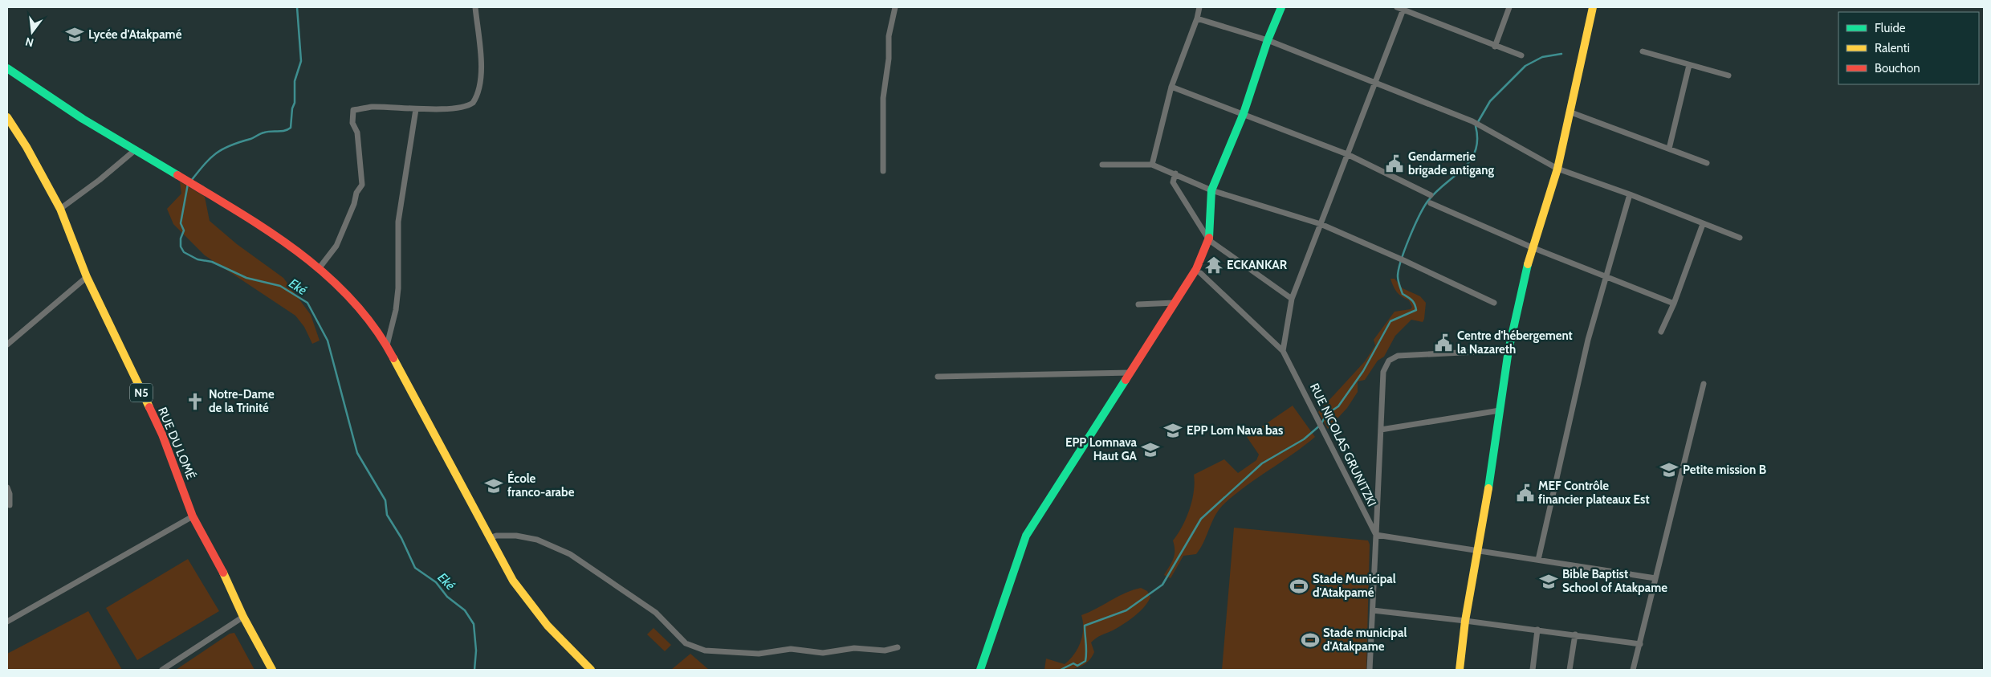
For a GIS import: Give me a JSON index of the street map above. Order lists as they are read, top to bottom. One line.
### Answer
{"streets":{"street":["N5","RUE DU LOMÉ","RUE NICOLAS GRUNITZKI"]},"water":["Eké"],"places":{"school or university":["Lycée d'Atakpamé","EPP Lom Nava bas","EPP Lomnava Haut GA","Petite mission B","École franco-arabe","Bible Baptist School of Atakpame"],"public building":["Gendarmerie brigade antigang","Centre d'hébergement la Nazareth","MEF Contrôle financier plateaux Est"],"temple":["ECKANKAR"],"church":["Notre-Dame de la Trinité"],"sports":["Stade Municipal d'Atakpamé","Stade municipal d'Atakpame"]},"legend":["Fluide","Ralenti","Bouchon"],"north":"bottom"}
